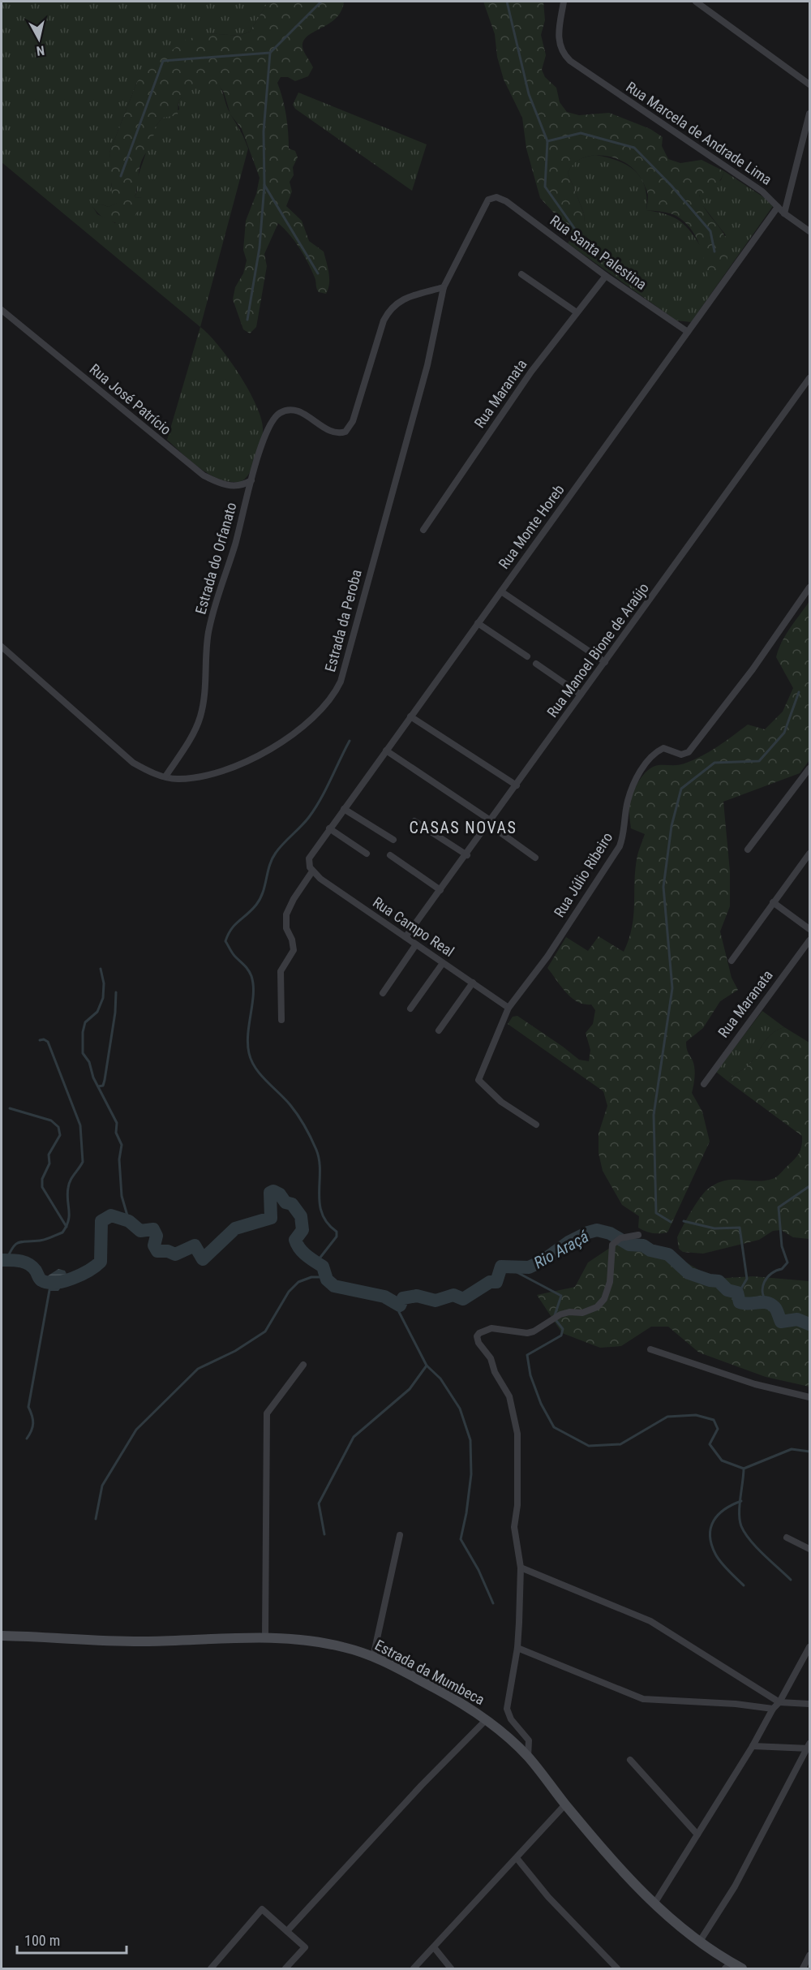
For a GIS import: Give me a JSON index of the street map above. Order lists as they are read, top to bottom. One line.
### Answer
{"streets":{"main road":["Estrada da Mumbeca"],"street":["Rua Marcela de Andrade Lima","Rua Santa Palestina","Rua Maranata","Rua José Patrício","Rua Monte Horeb","Estrada do Orfanato","Estrada da Peroba","Rua Manoel Bione de Araújo","Rua Júlio Ribeiro","Rua Campo Real"]},"crossings":[["Rua Marcela de Andrade Lima","Rua Monte Horeb"],["Rua Santa Palestina","Rua Maranata"],["Rua Santa Palestina","Rua Monte Horeb"],["Rua Santa Palestina","Estrada da Peroba"],["Rua José Patrício","Estrada do Orfanato"],["Rua Monte Horeb","Rua Campo Real"],["Estrada do Orfanato","Estrada da Peroba"],["Rua Manoel Bione de Araújo","Rua Campo Real"],["Rua Júlio Ribeiro","Rua Campo Real"]],"districts":["CASAS NOVAS"],"water":["Rio Araçá"],"scale_bar":"100 m","north":"bottom"}
